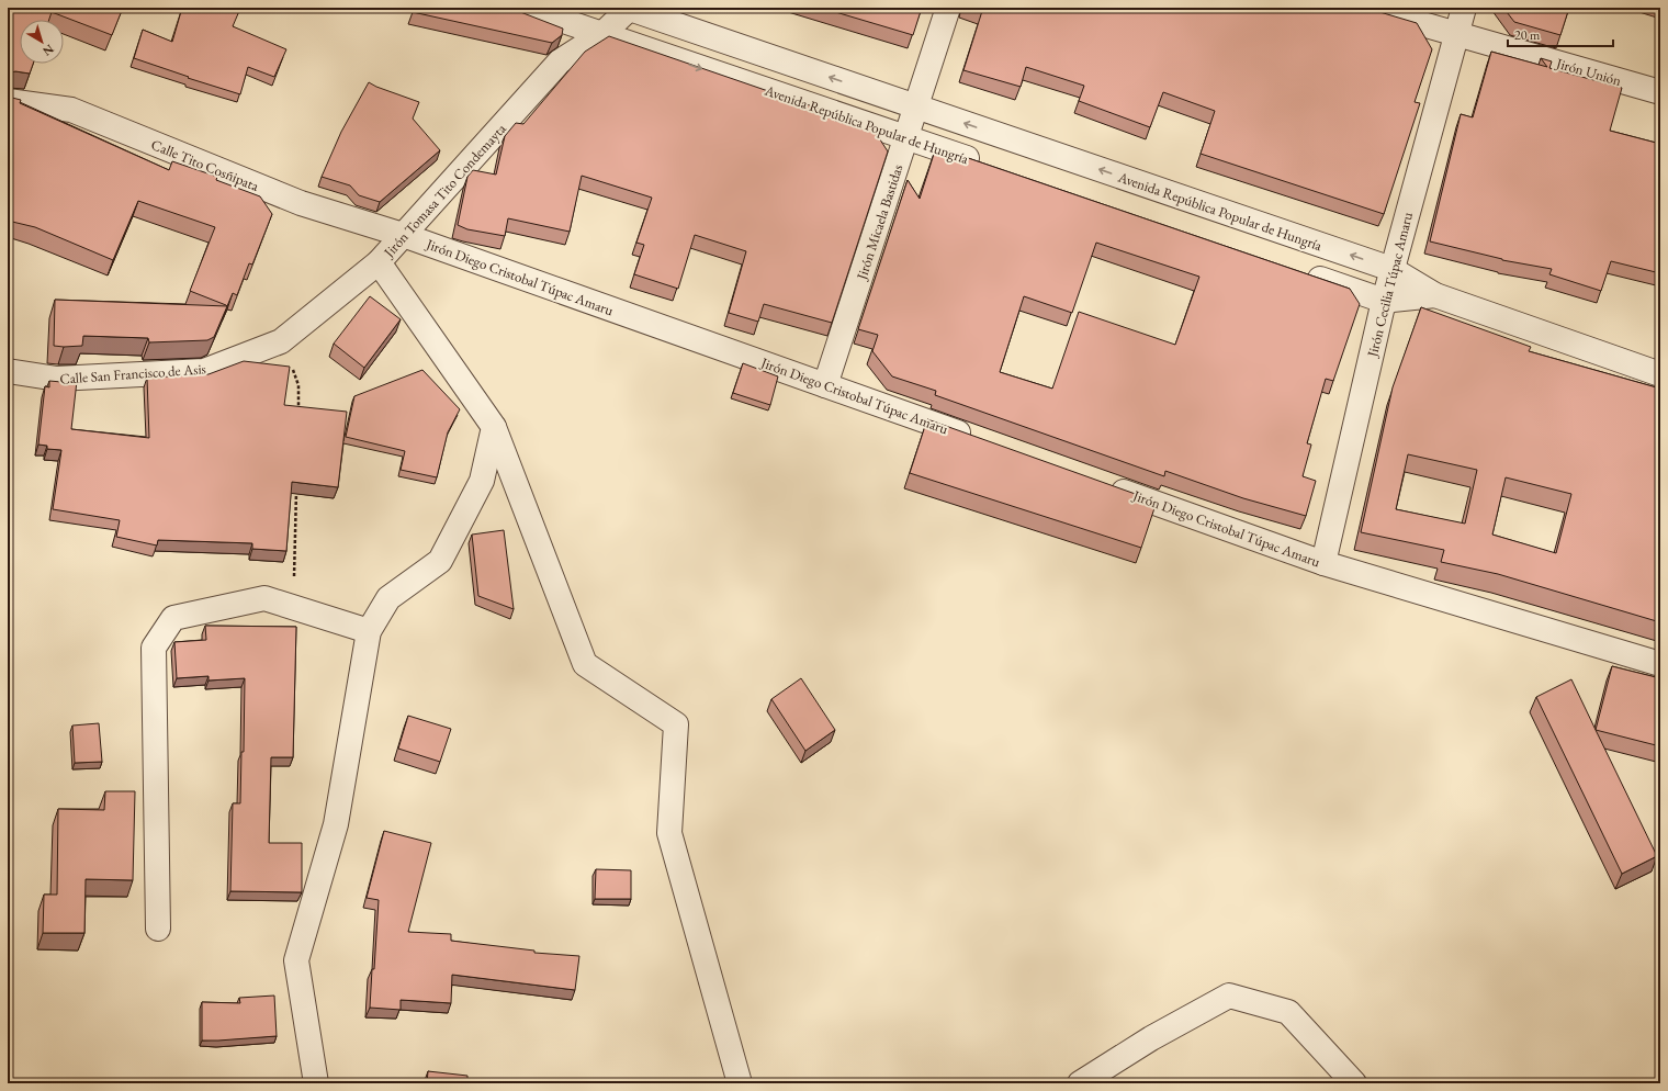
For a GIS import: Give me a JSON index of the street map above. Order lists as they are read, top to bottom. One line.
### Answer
{"streets":{"street":["Jirón Unión","Avenida República Popular de Hungría","Calle Tito Cosñipata","Jirón Tomasa Tito Condemayta","Jirón Micaela Bastidas","Jirón Diego Cristobal Túpac Amaru","Jirón Cecilia Túpac Amaru","Calle San Francisco de Asis"]},"crossings":[["Jirón Unión","Jirón Cecilia Túpac Amaru"],["Avenida República Popular de Hungría","Jirón Tomasa Tito Condemayta"],["Avenida República Popular de Hungría","Jirón Micaela Bastidas"],["Avenida República Popular de Hungría","Jirón Cecilia Túpac Amaru"],["Calle Tito Cosñipata","Jirón Tomasa Tito Condemayta"],["Calle Tito Cosñipata","Jirón Diego Cristobal Túpac Amaru"],["Jirón Tomasa Tito Condemayta","Jirón Diego Cristobal Túpac Amaru"],["Jirón Tomasa Tito Condemayta","Calle San Francisco de Asis"],["Jirón Micaela Bastidas","Jirón Diego Cristobal Túpac Amaru"],["Jirón Diego Cristobal Túpac Amaru","Jirón Cecilia Túpac Amaru"]],"scale_bar":"20 m","north":"bottom right"}
